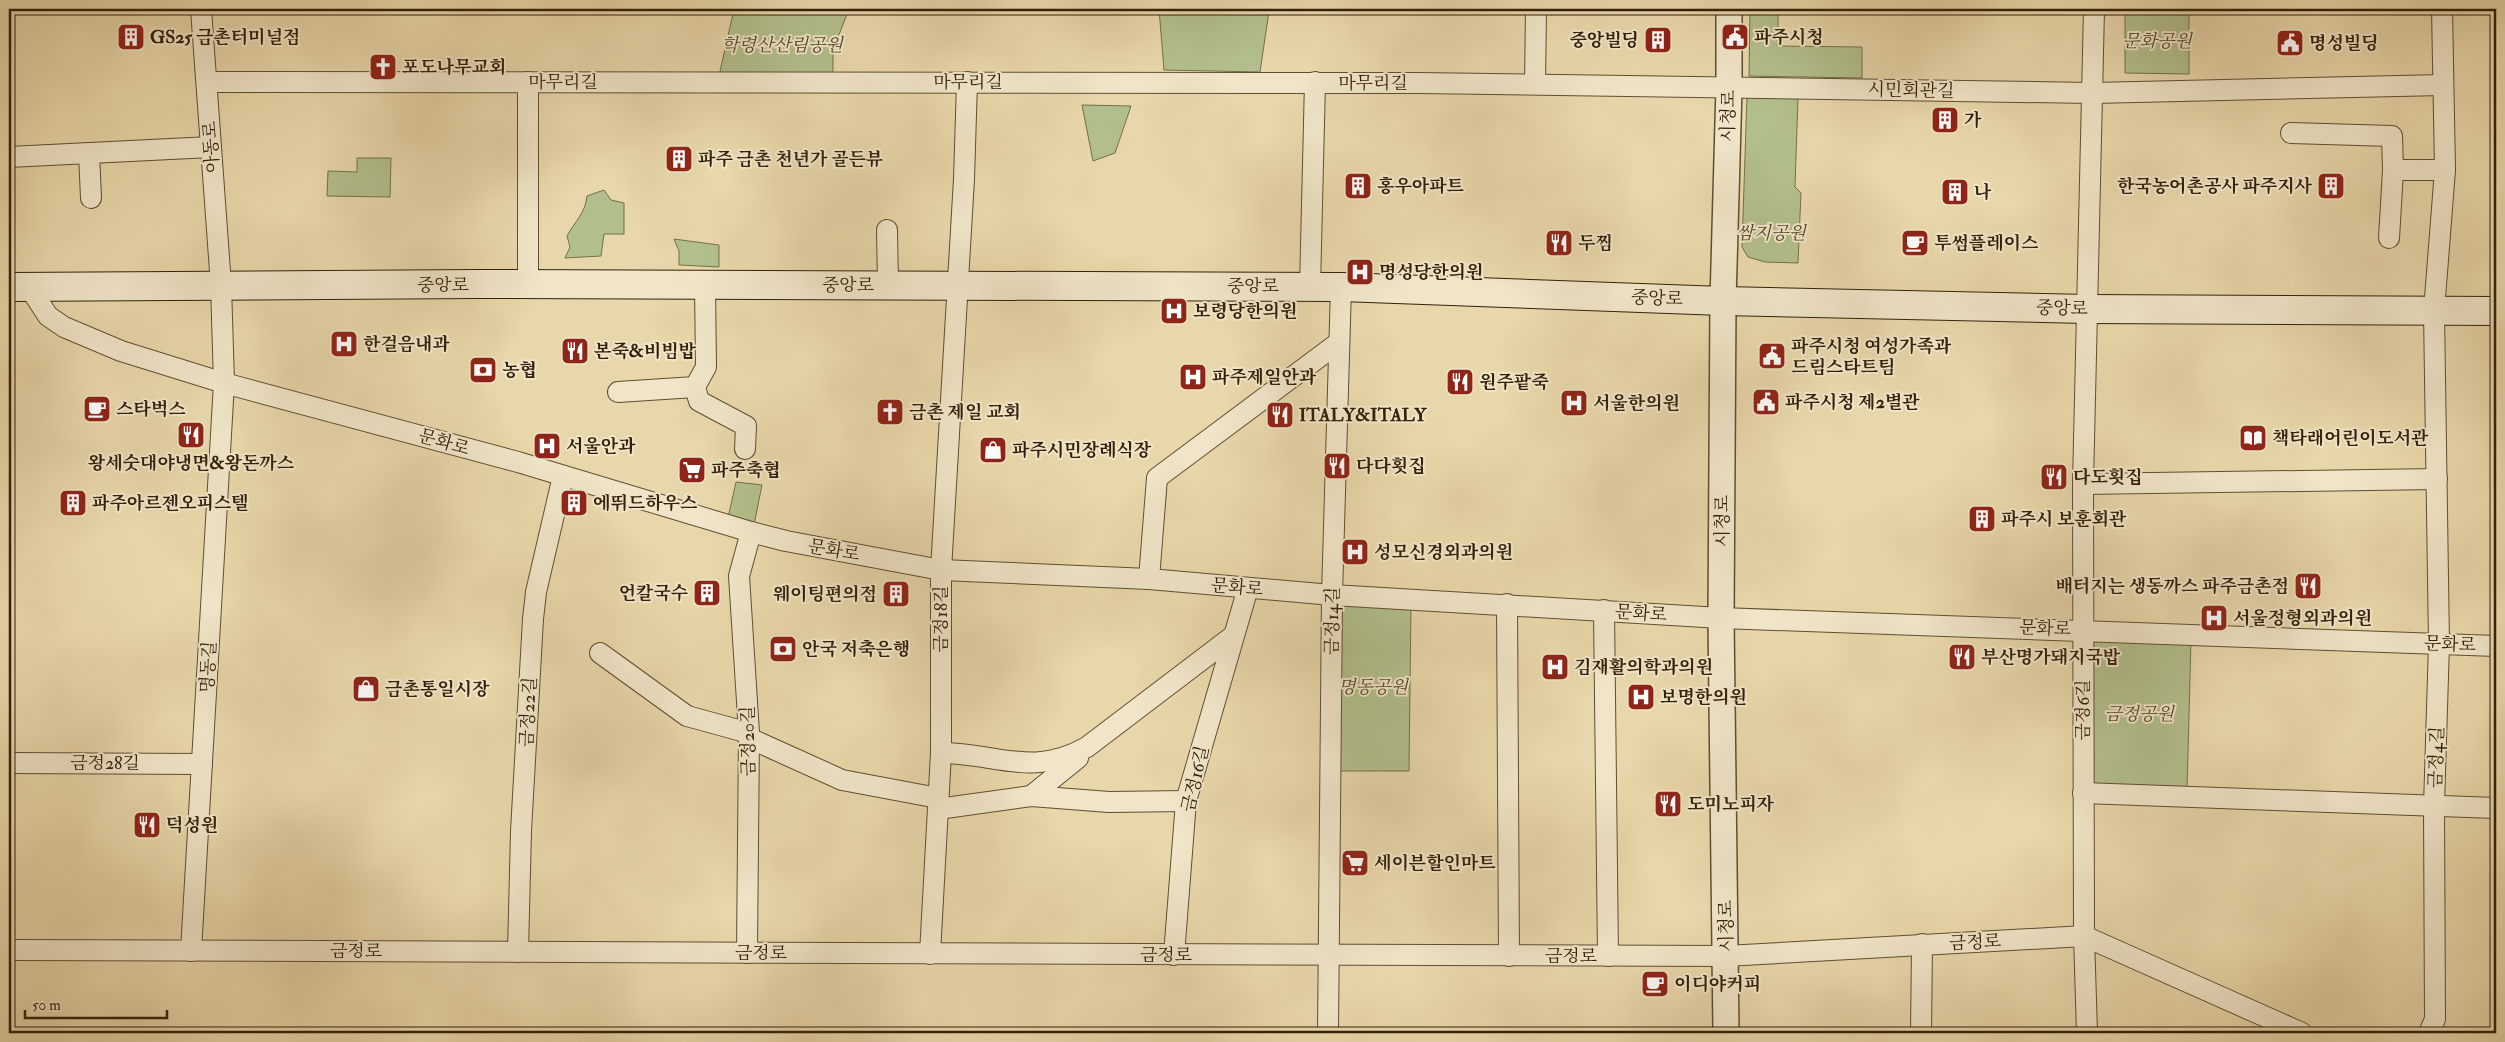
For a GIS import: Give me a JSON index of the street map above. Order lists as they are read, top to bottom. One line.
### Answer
{"streets":{"main road":["중앙로"],"street":["마무리길","시민회관길","시청로","아동로","문화로","금정18길","금정14길","명동길","금정6길","금정22길","금정20길","금정4길","금정28길","금정16길","금정로"]},"crossings":[["마무리길","시민회관길"],["마무리길","시청로"],["마무리길","아동로"],["마무리길","금정18길"],["시민회관길","시청로"],["시민회관길","금정6길"],["시민회관길","금정4길"],["시청로","중앙로"],["시청로","문화로"],["시청로","금정로"],["아동로","중앙로"],["아동로","문화로"],["아동로","명동길"],["중앙로","문화로"],["중앙로","금정18길"],["중앙로","금정14길"],["중앙로","금정6길"],["중앙로","금정4길"],["문화로","금정18길"],["문화로","금정14길"],["문화로","명동길"],["문화로","금정6길"],["문화로","금정22길"],["문화로","금정20길"],["문화로","금정4길"],["문화로","금정16길"],["금정18길","금정로"],["금정14길","금정로"],["명동길","금정28길"],["명동길","금정로"],["금정6길","금정로"],["금정22길","금정로"],["금정20길","금정로"],["금정16길","금정로"]],"parks":["문화공원","학령산산림공원","쌈지공원","명동공원","금정공원"],"places":{"building":["GS25 금촌터미널점","중앙빌딩","가","파주 금촌 천년가 골든뷰","홍우아파트","한국농어촌공사 파주지사","나","파주아르젠오피스텔","에뛰드하우스","파주시 보훈회관","언칼국수","웨이팅편의점"],"public building":["파주시청","명성빌딩","파주시청 여성가족과 드림스타트팀","파주시청 제2별관"],"church":["포도나무교회","금촌 제일 교회"],"restaurant":["두찜","본죽&비빔밥","원주팥죽","ITALY&ITALY","왕세숫대야냉면&왕돈까스","다다횟집","다도횟집","배터지는 생동까스 파주금촌점","부산명가돼지국밥","도미노피자","덕성원"],"cafe":["투썸플레이스","스타벅스","이디야커피"],"hospital":["명성당한의원","보령당한의원","한걸음내과","파주제일안과","서울한의원","서울안과","성모신경외과의원","서울정형외과의원","김재활의학과의원","보명한의원"],"bank":["농협","안국 저축은행"],"library":["책타래어린이도서관"],"shop":["파주시민장례식장","금촌통일시장"],"supermarket":["파주축협","세이븐할인마트"]},"scale_bar":"50 m"}
